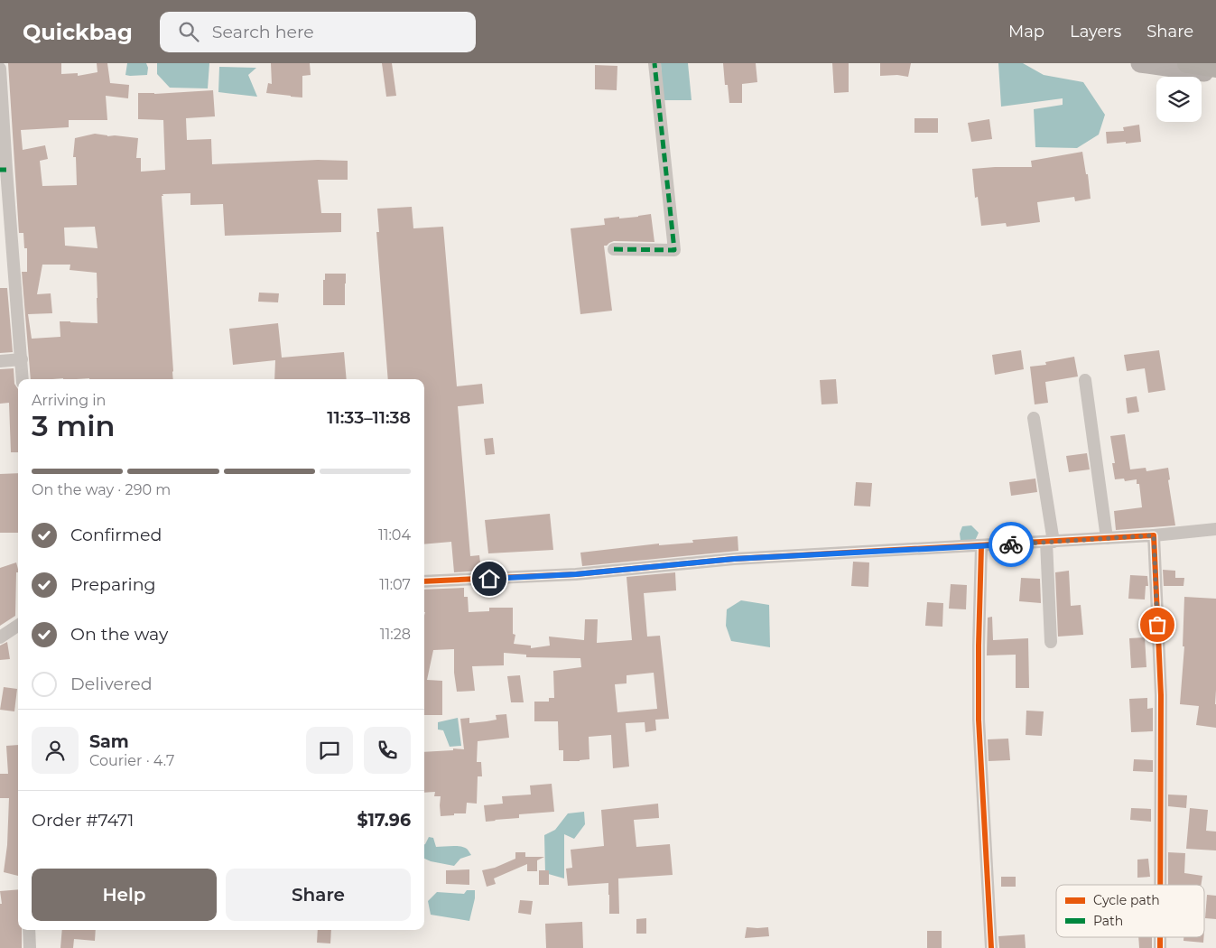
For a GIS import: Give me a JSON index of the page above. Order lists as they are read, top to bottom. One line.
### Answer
{"legend":["Cycle path","Path"],"page":{"header":"Quickbag","search":"Search here","nav":["Map","Layers","Share"],"heading":["3 min","Arriving in","11:33–11:38"],"panel":["Sam","Courier · 4.7","Order #7471","$17.96"],"bar":"On the way · 290 m","list":[["Confirmed","11:04"],["Preparing","11:07"],["On the way","11:28"],"Delivered"],"buttons":["Help","Share"]}}
